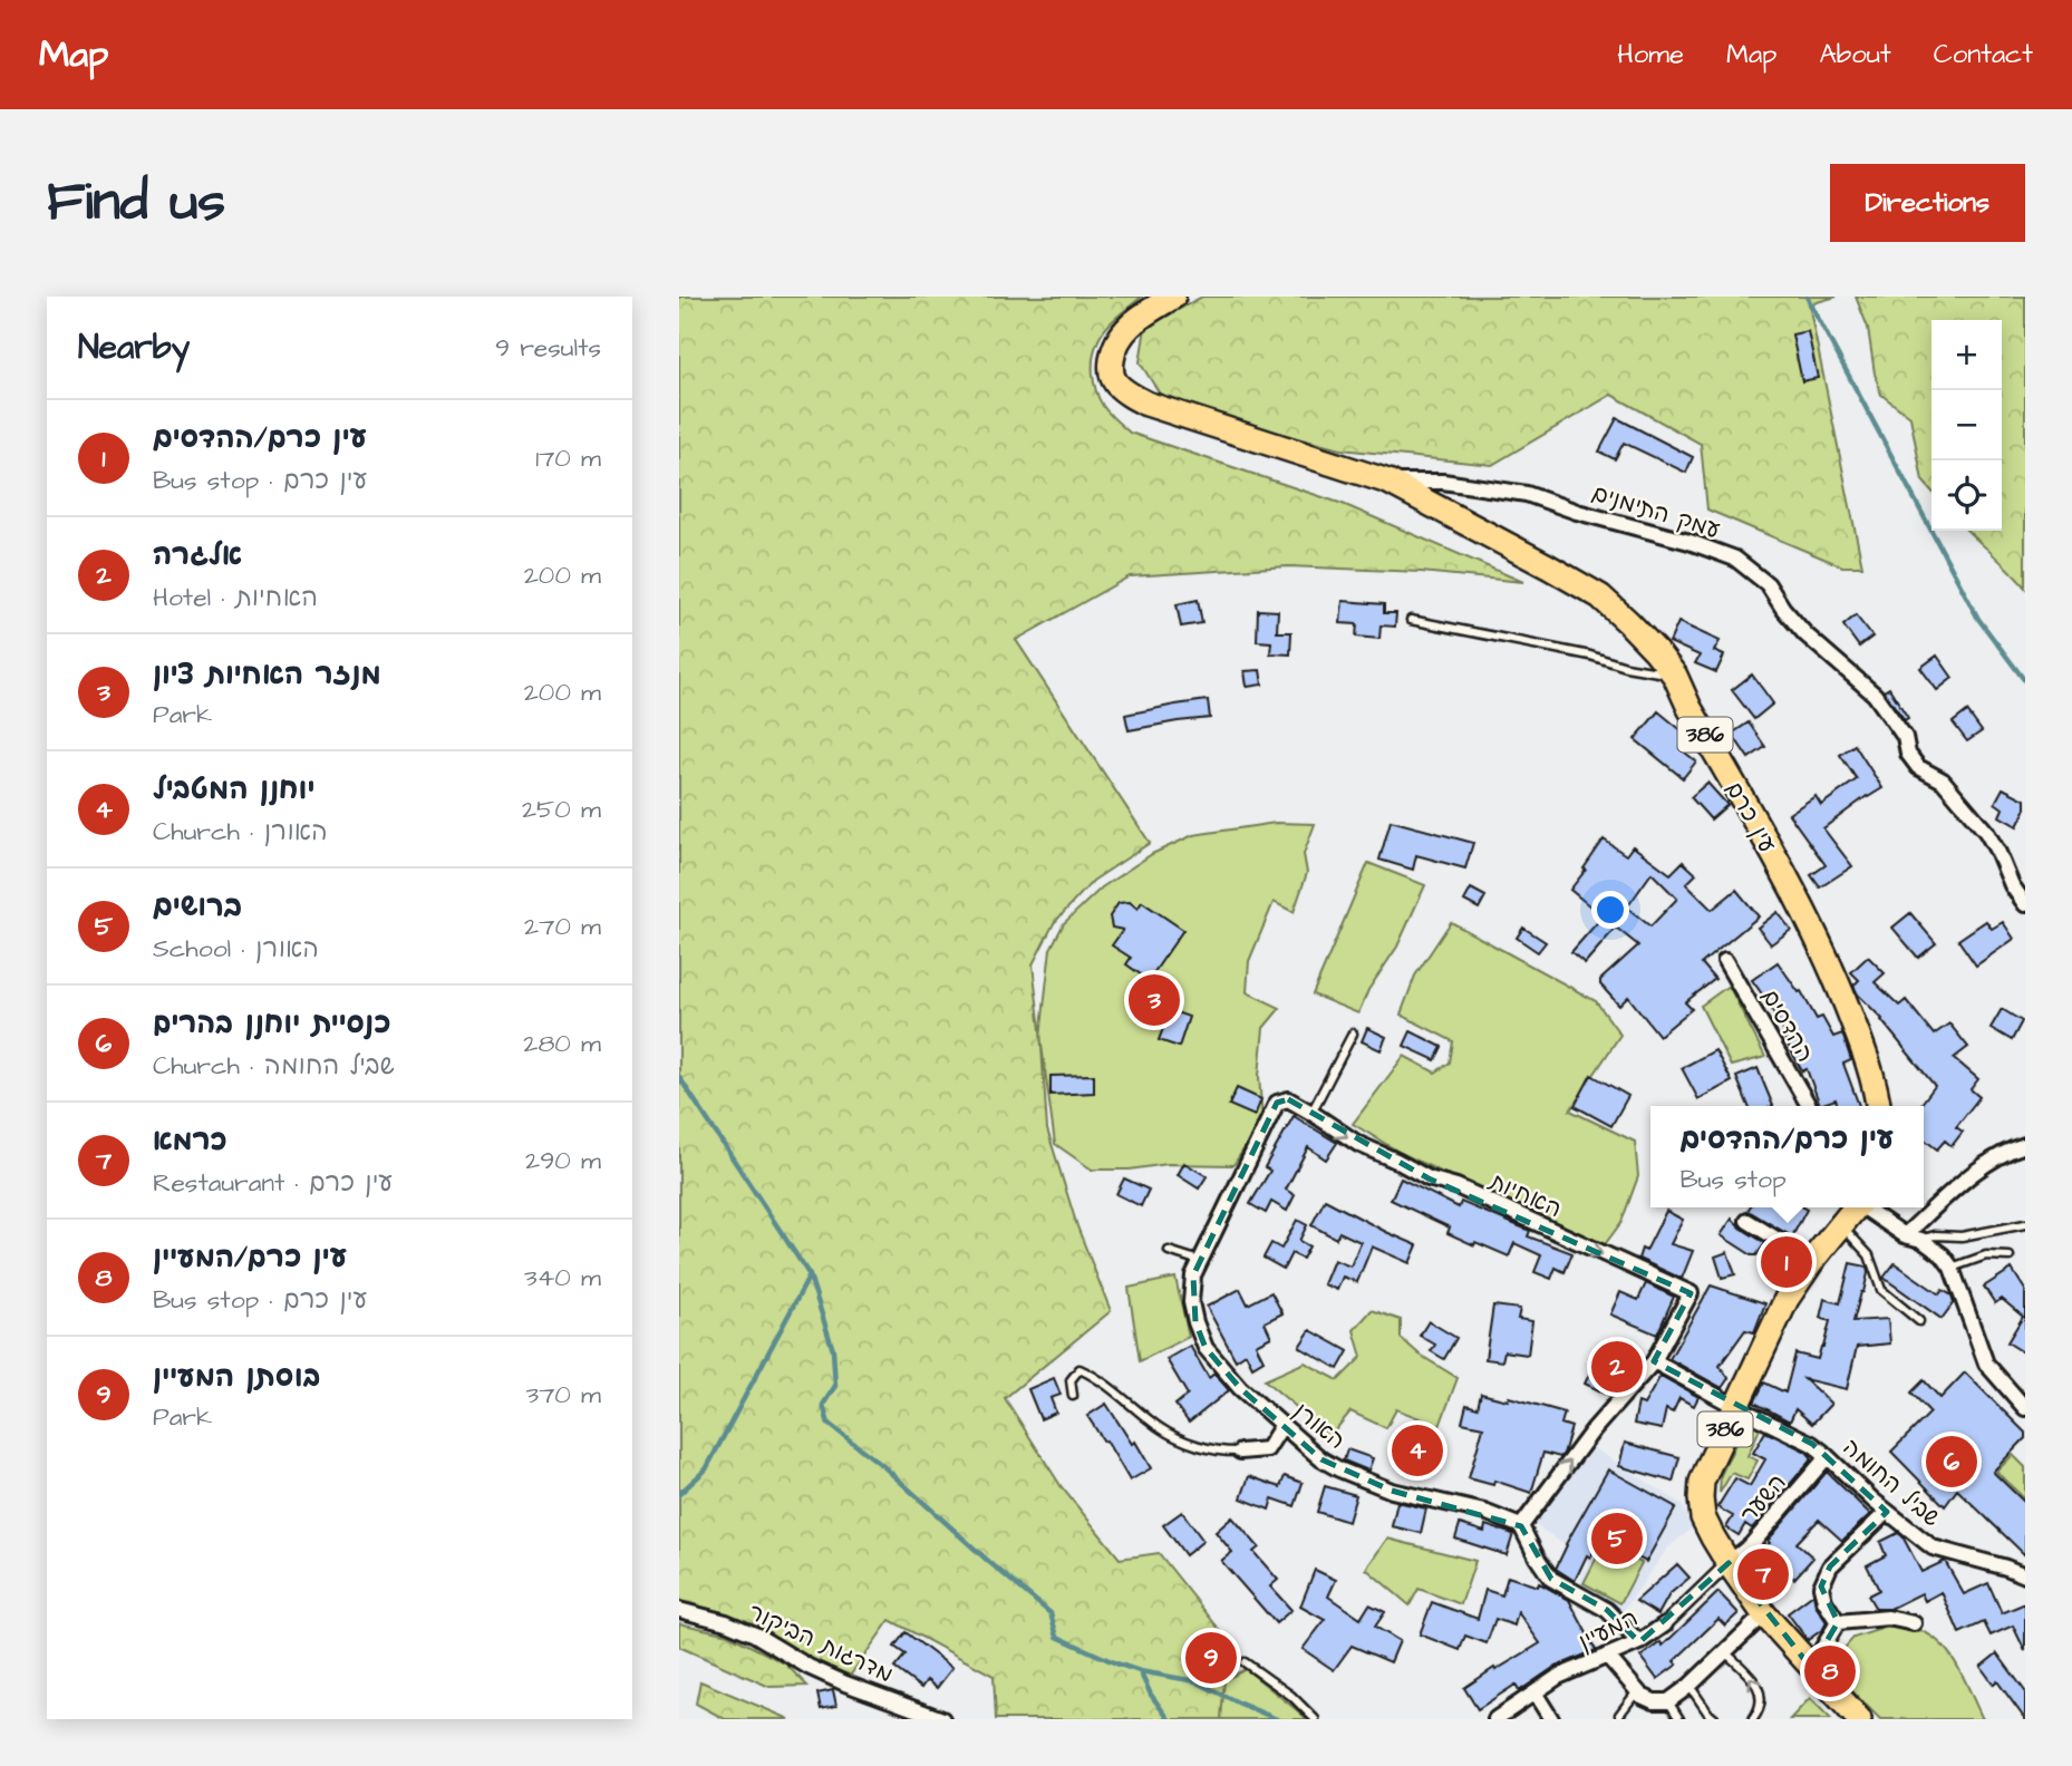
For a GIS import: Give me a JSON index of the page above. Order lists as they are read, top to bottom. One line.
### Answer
{"streets":{"main road":["386","עין כרם"],"street":["עמק התימנים","ההדסים","האחיות","האורן","שביל החומה","השער","המעיין","מדרגות הביקור"]},"crossings":[["עמק התימנים","386"],["עמק התימנים","עין כרם"],["386","עין כרם"],["386","שביל החומה"],["386","השער"],["386","המעיין"],["האחיות","האורן"],["שביל החומה","השער"],["השער","המעיין"]],"page":{"header":"Map","nav":["Home","Map","About","Contact"],"buttons":"Directions","title":"Find us","heading":["Nearby","9 results"],"map_buttons":["+","−"],"list":[{"mark":"1","name":"עין כרם/ההדסים","note":"Bus stop · עין כרם","value":"170 m"},{"mark":"2","name":"אלגרה","note":"Hotel · האחיות","value":"200 m"},{"mark":"3","name":"מנזר האחיות ציון","note":"Park","value":"200 m"},{"mark":"4","name":"יוחנן המטביל","note":"Church · האורן","value":"250 m"},{"mark":"5","name":"ברושים","note":"School · האורן","value":"270 m"},{"mark":"6","name":"כנסיית יוחנן בהרים","note":"Church · שביל החומה","value":"280 m"},{"mark":"7","name":"כרמא","note":"Restaurant · עין כרם","value":"290 m"},{"mark":"8","name":"עין כרם/המעיין","note":"Bus stop · עין כרם","value":"340 m"},{"mark":"9","name":"בוסתן המעיין","note":"Park","value":"370 m"}],"pins":["3","1","2","4","6","5","7","9","8"],"popup":["עין כרם/ההדסים","Bus stop"]}}
